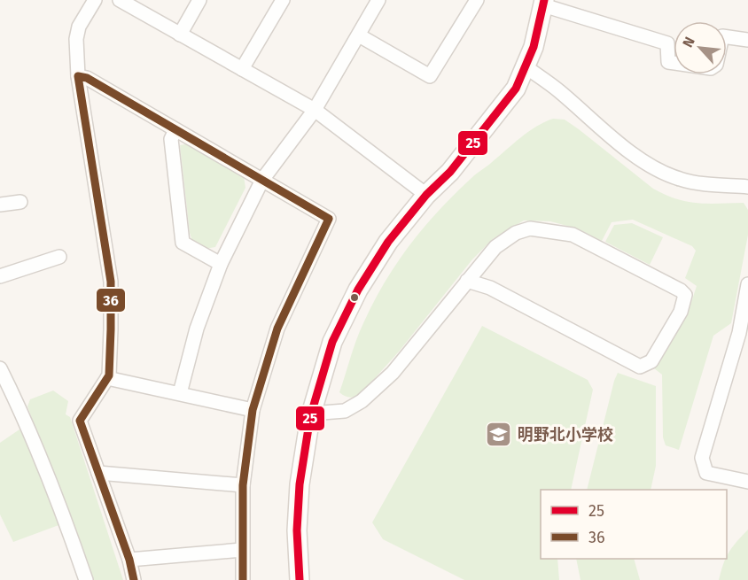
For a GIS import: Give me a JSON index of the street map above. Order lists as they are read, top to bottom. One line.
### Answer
{"places":{"school or university":["明野北小学校"]},"lines":["transit line 25","transit line 36"],"legend":["25","36"],"north":"top left"}
